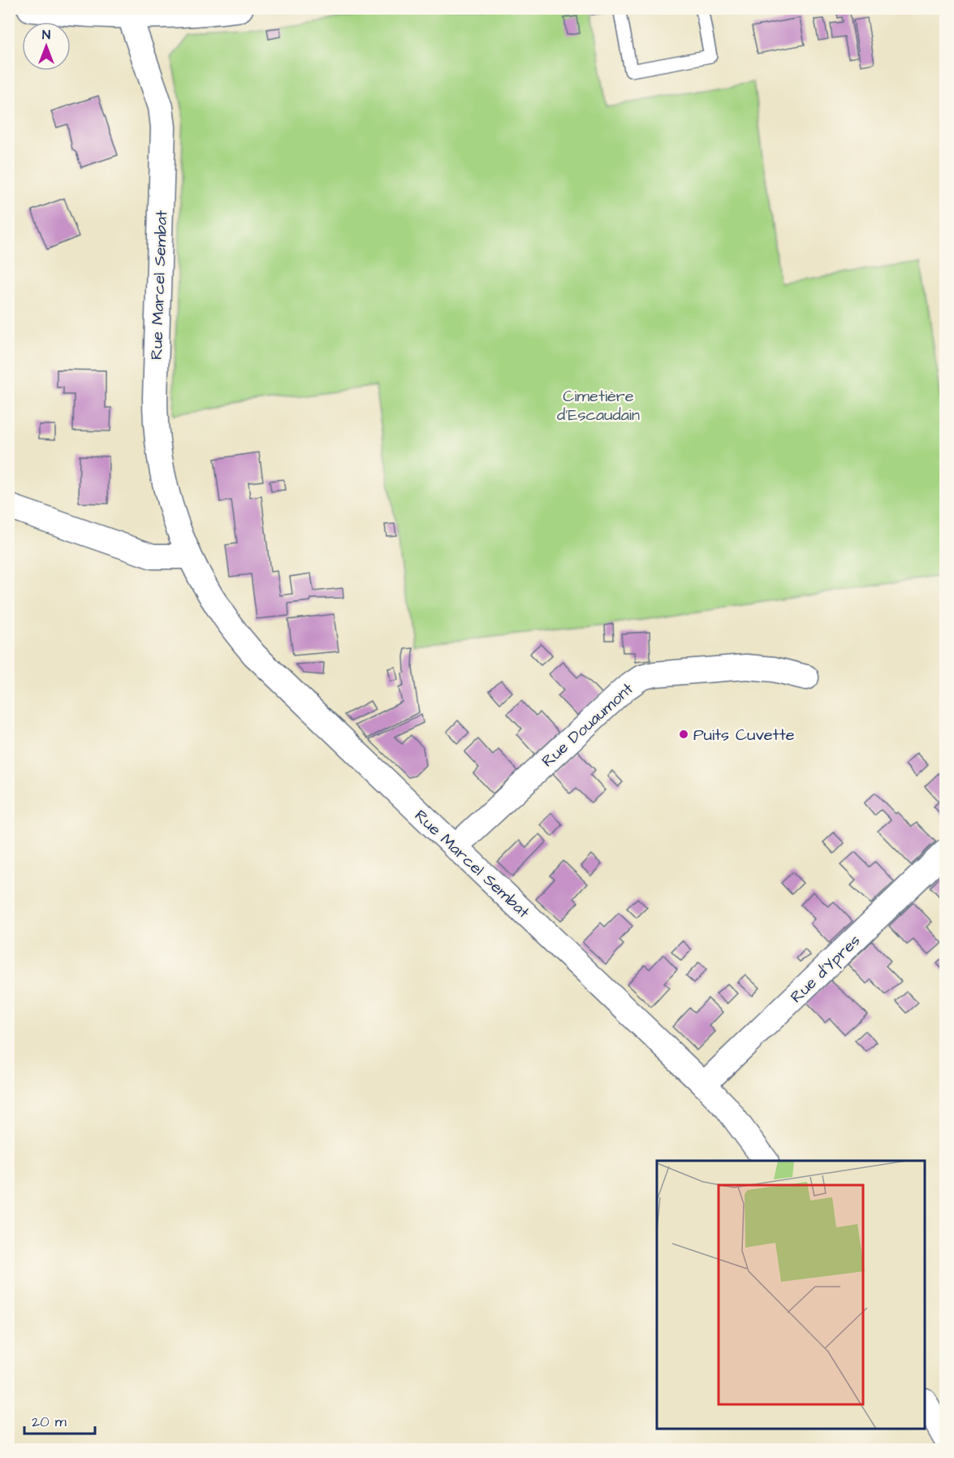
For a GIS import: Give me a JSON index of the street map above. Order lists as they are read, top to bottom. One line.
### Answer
{"streets":{"street":["Rue Marcel Sembat","Rue Douaumont","Rue d'Ypres"]},"crossings":[["Rue Marcel Sembat","Rue Douaumont"],["Rue Marcel Sembat","Rue d'Ypres"]],"parks":["Cimetière d'Escaudain"],"places":["Puits Cuvette"],"scale_bar":"20 m","north":"top"}
